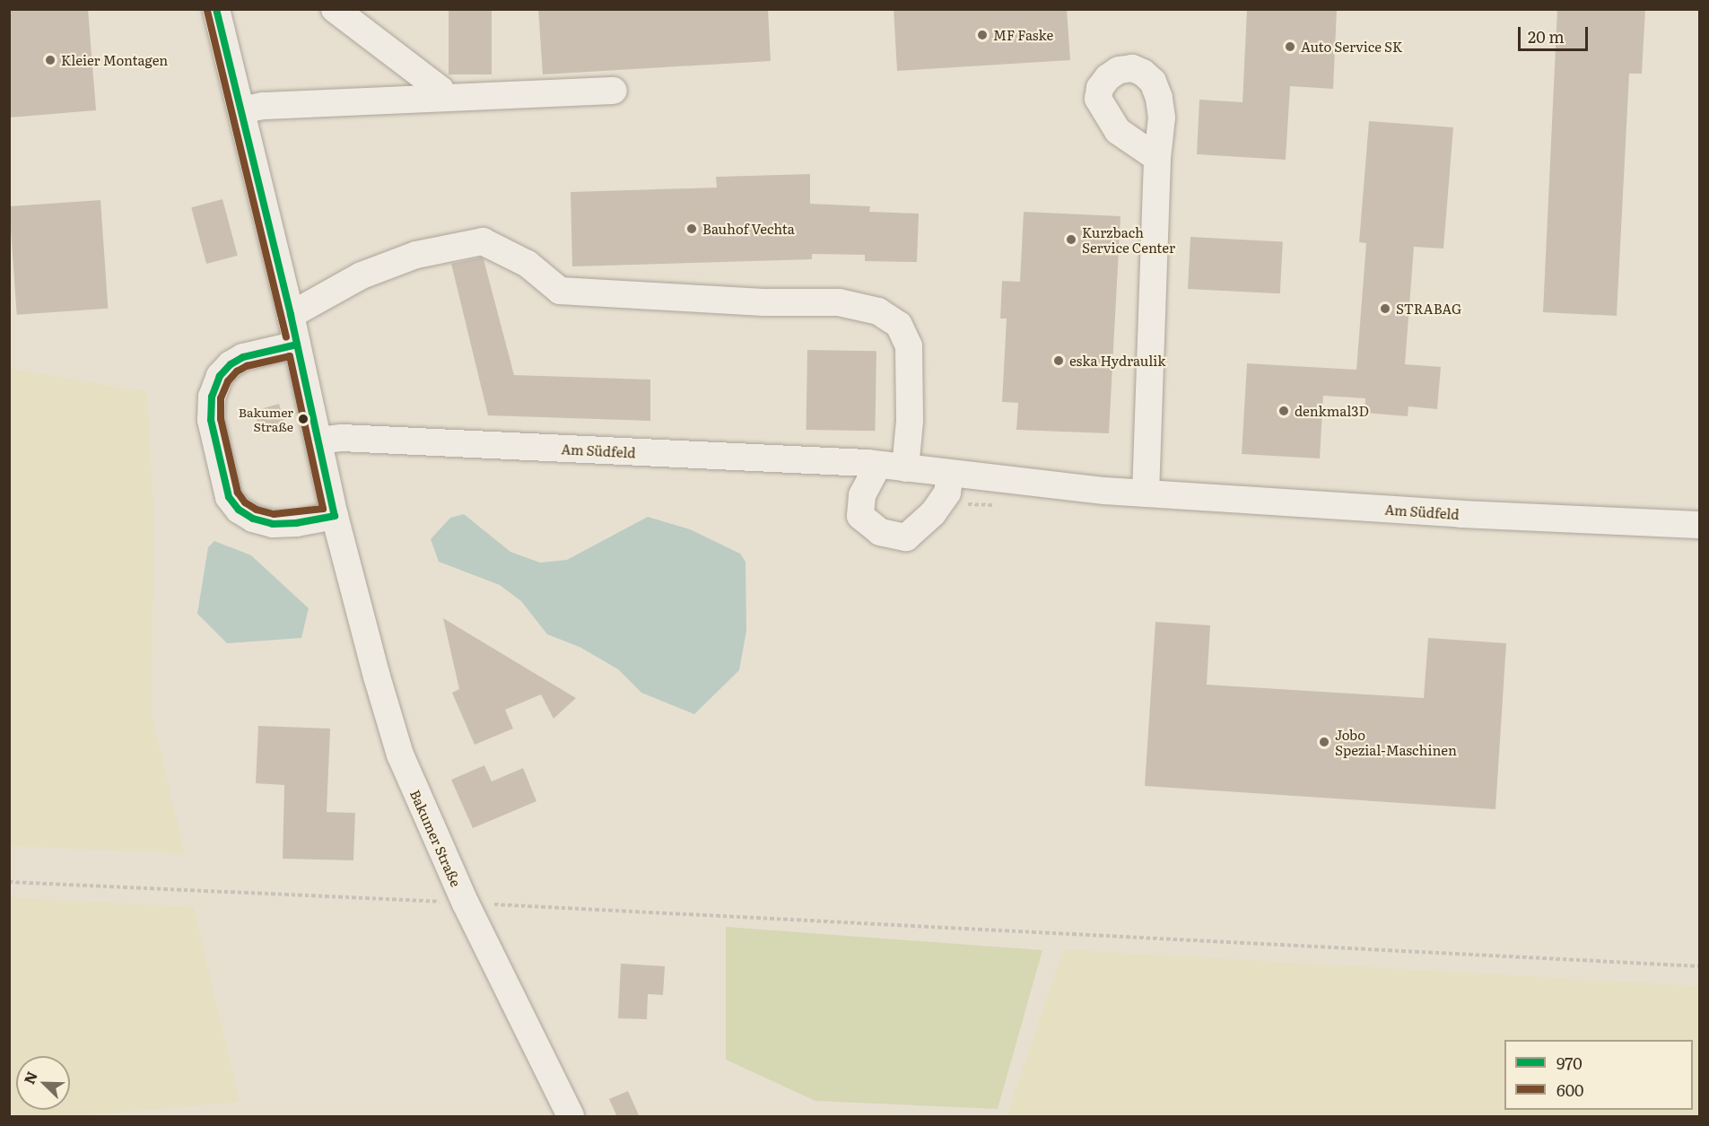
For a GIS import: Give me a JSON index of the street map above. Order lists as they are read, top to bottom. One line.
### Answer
{"streets":{"street":["Am Südfeld","Bakumer Straße"]},"crossings":[["Am Südfeld","Bakumer Straße"]],"places":["MF Faske","Auto Service SK","Kleier Montagen","Bauhof Vechta","Kurzbach Service Center","STRABAG","eska Hydraulik","denkmal3D","Bakumer Straße","Jobo Spezial-Maschinen"],"lines":["transit line 970","transit line 600"],"legend":["970","600"],"scale_bar":"20 m","north":"top left"}
